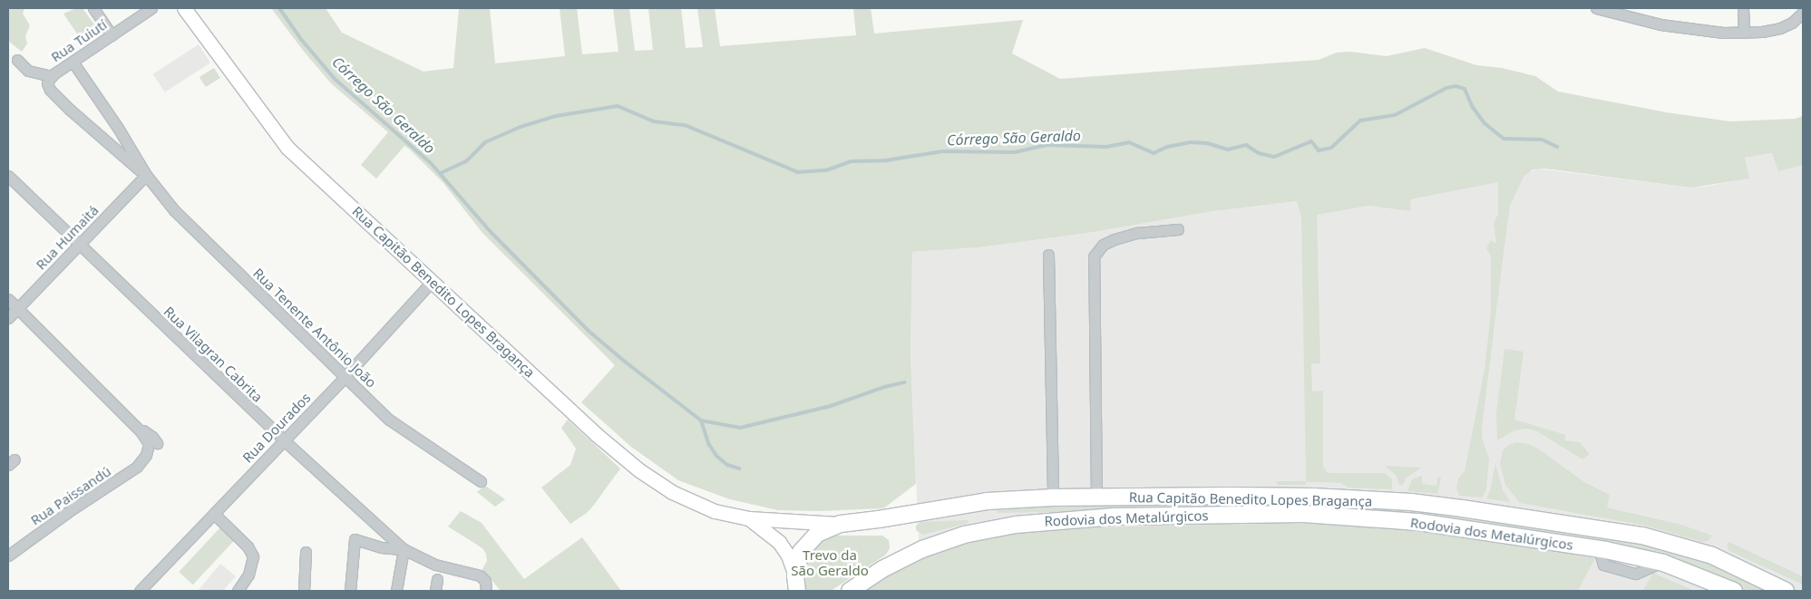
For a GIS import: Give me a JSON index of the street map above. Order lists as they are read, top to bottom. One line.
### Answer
{"streets":{"main road":["Rua Capitão Benedito Lopes Bragança","Rodovia dos Metalúrgicos"],"street":["Rua Tuiutí","Rua Humaitá","Rua Tenente Antônio João","Rua Vilagran Cabrita","Rua Dourados","Rua Paissandú"]},"crossings":[["Rua Tuiutí","Rua Tenente Antônio João"],["Rua Humaitá","Rua Tenente Antônio João"],["Rua Humaitá","Rua Vilagran Cabrita"],["Rua Capitão Benedito Lopes Bragança","Rua Dourados"],["Rua Tenente Antônio João","Rua Dourados"],["Rua Vilagran Cabrita","Rua Dourados"]],"water":["Córrego São Geraldo"],"parks":["Trevo da São Geraldo"]}
